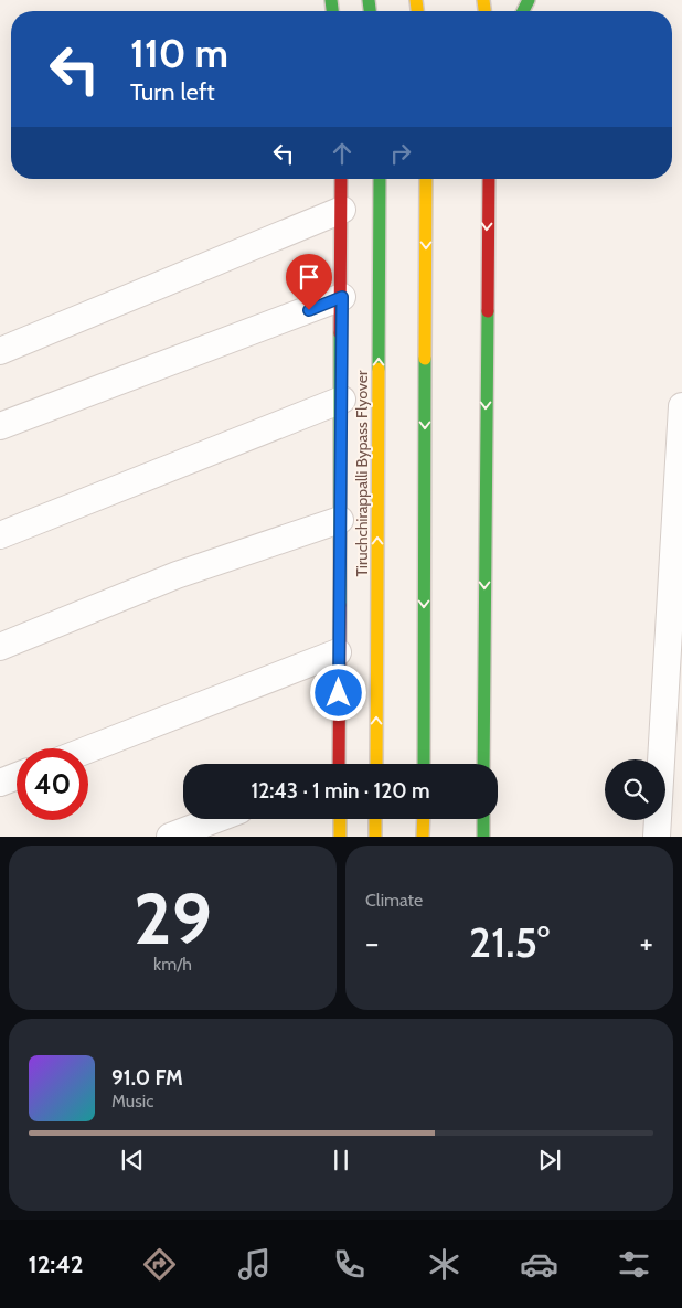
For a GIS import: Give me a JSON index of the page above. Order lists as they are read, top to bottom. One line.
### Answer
{"streets":{"main road":["Tiruchchirappalli Bypass Flyover"]},"page":{"turn":["110 m","Turn left"],"limit":"40","trip":"12:43 · 1 min · 120 m","tile":[["29","km/h"],"Climate"],"heat":["−","21.5°","+"],"song":["91.0 FM","Music"],"tabs":"12:42"}}
